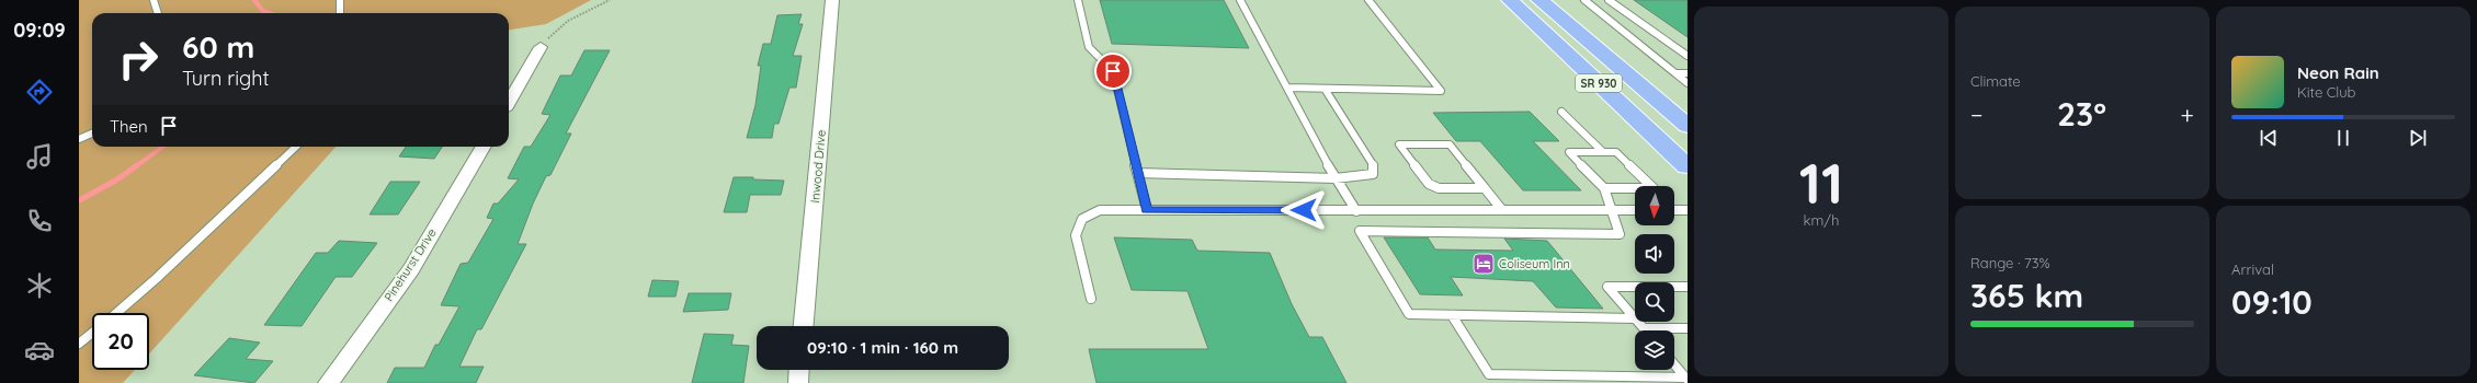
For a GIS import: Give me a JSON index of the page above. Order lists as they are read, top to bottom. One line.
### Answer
{"streets":{"highway":["SR 930"],"street":["Inwood Drive","Pinehurst Drive"]},"places":{"hotel":["Coliseum Inn"]},"north":"bottom","page":{"tabs":"09:09","tile":[["11","km/h"],"Climate",["Range · 73%","365 km"],["Arrival","09:10"]],"turn":["60 m","Turn right"],"song":["Neon Rain","Kite Club"],"heat":["−","23°","+"],"then":"Then","limit":"20","trip":"09:10 · 1 min · 160 m"}}
